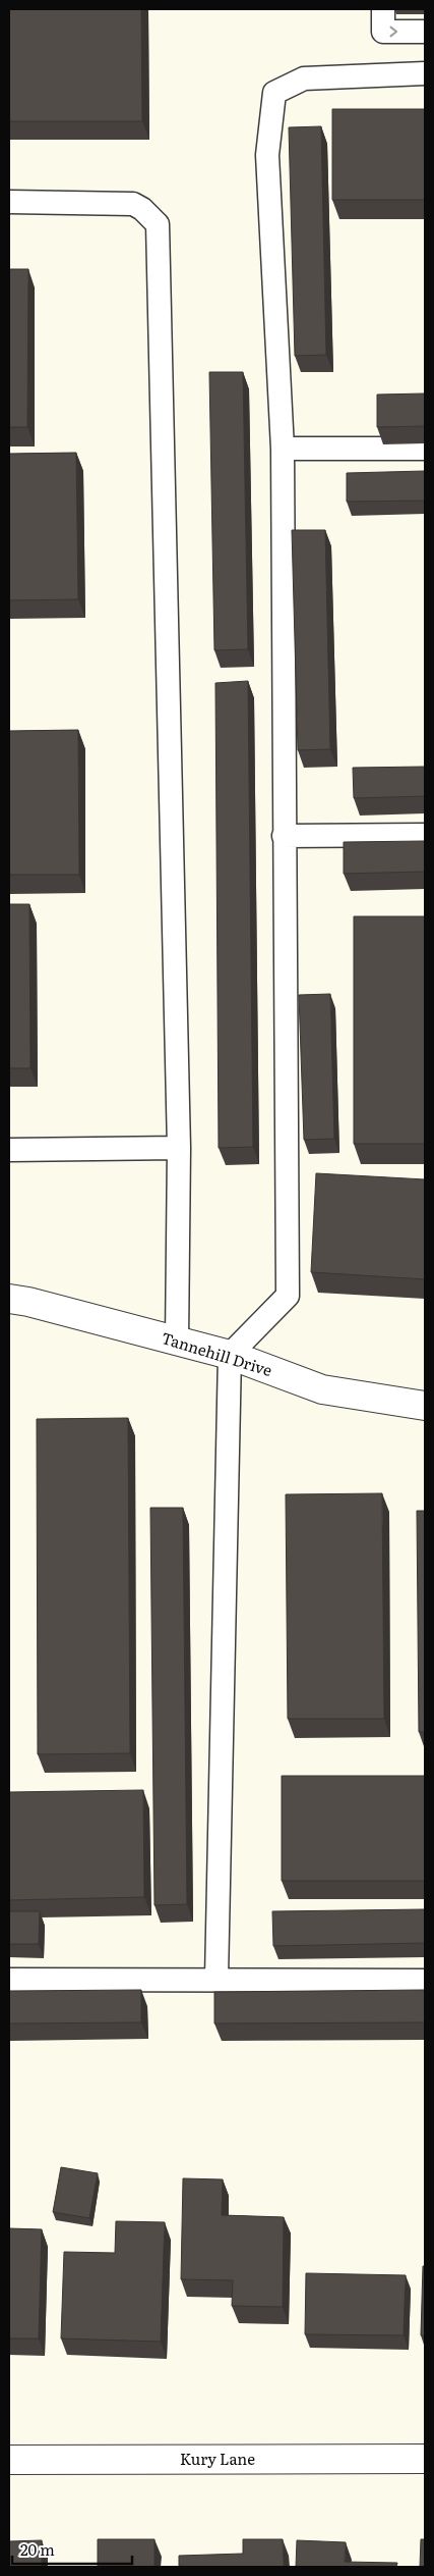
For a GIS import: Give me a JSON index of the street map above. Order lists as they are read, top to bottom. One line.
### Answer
{"streets":{"street":["Tannehill Drive","Kury Lane"]},"scale_bar":"20 m"}
